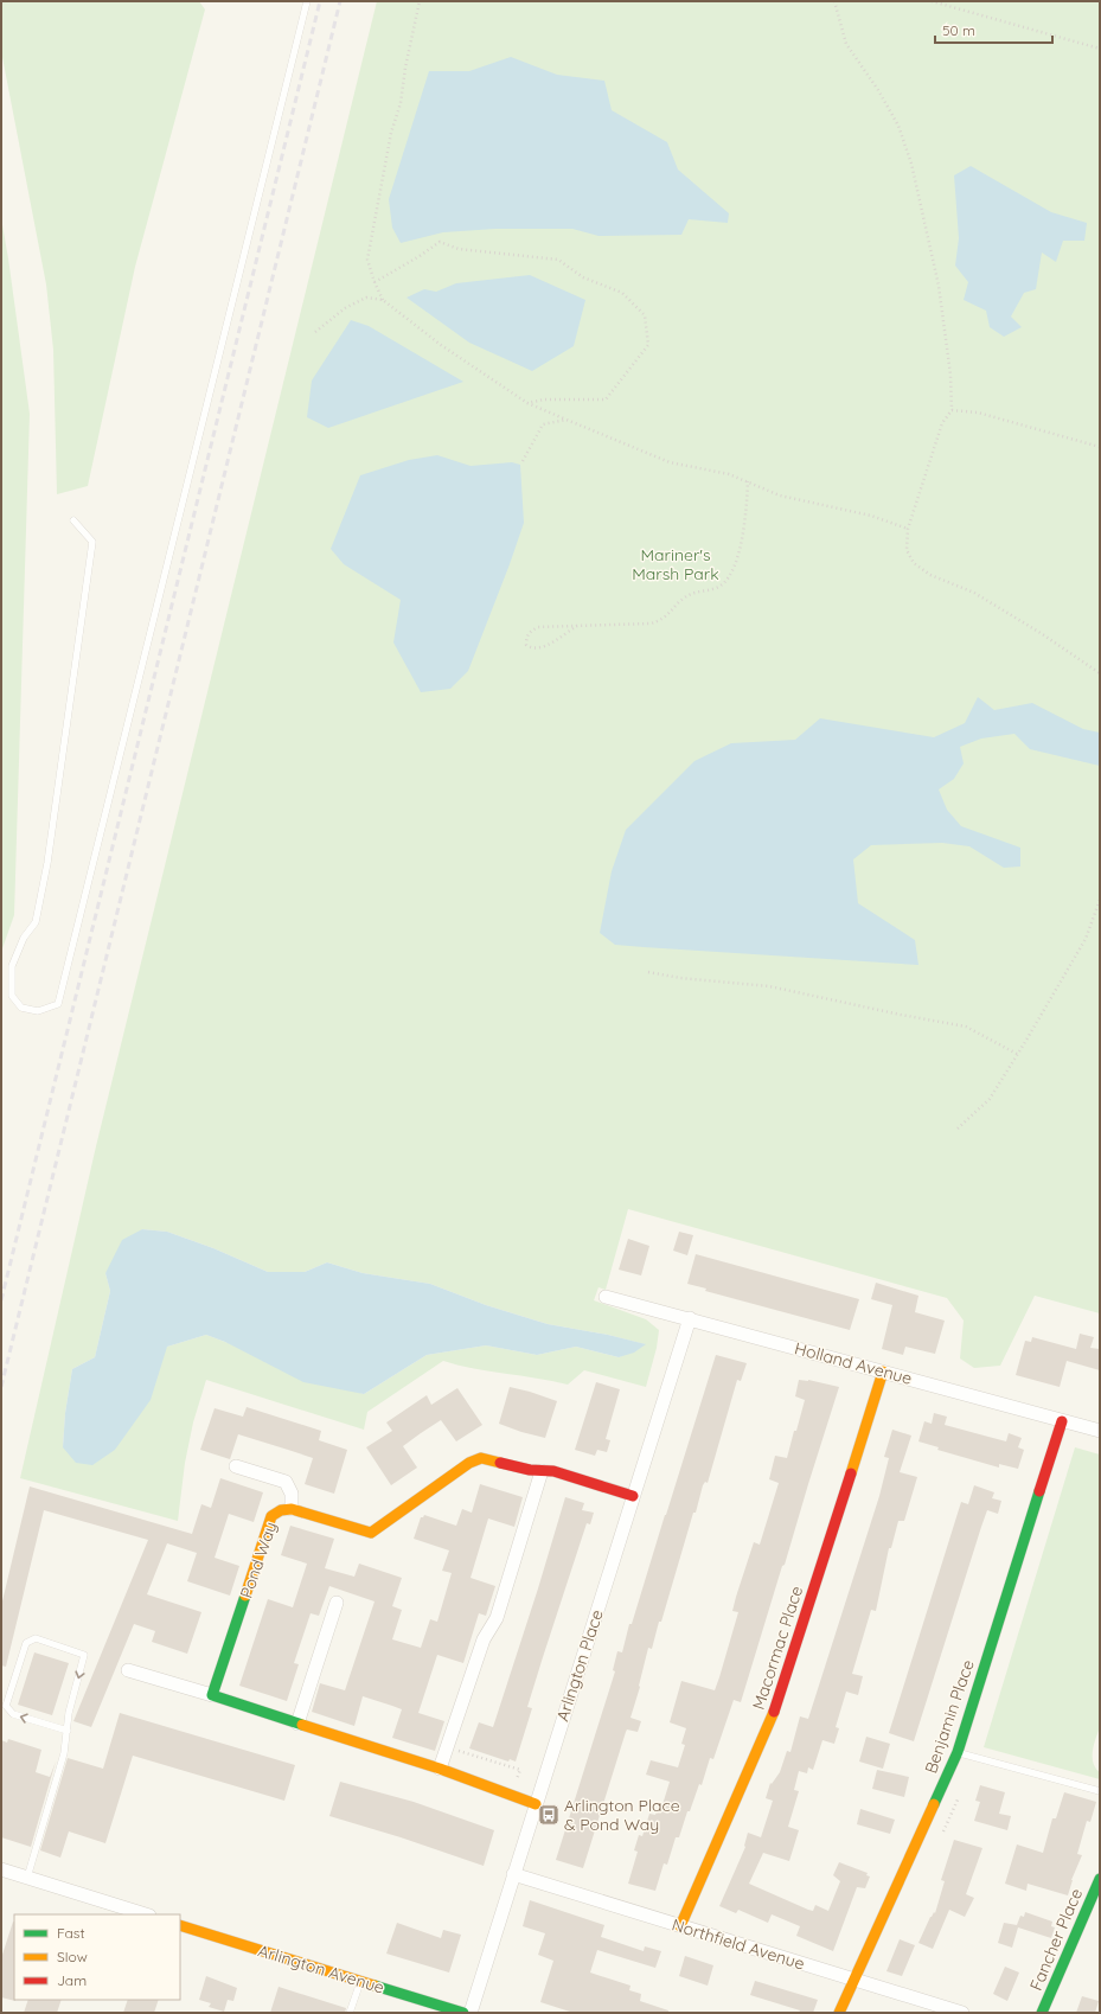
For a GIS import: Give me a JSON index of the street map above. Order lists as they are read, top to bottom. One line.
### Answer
{"streets":{"street":["Holland Avenue","Pond Way","Macormac Place","Arlington Place","Benjamin Place","Fancher Place","Northfield Avenue","Arlington Avenue"]},"crossings":[["Holland Avenue","Macormac Place"],["Holland Avenue","Arlington Place"],["Holland Avenue","Benjamin Place"],["Pond Way","Arlington Place"],["Macormac Place","Northfield Avenue"],["Arlington Place","Northfield Avenue"],["Benjamin Place","Northfield Avenue"]],"parks":["Mariner's Marsh Park"],"places":{"bus stop":["Arlington Place & Pond Way"]},"legend":["Fast","Slow","Jam"],"scale_bar":"50 m"}
